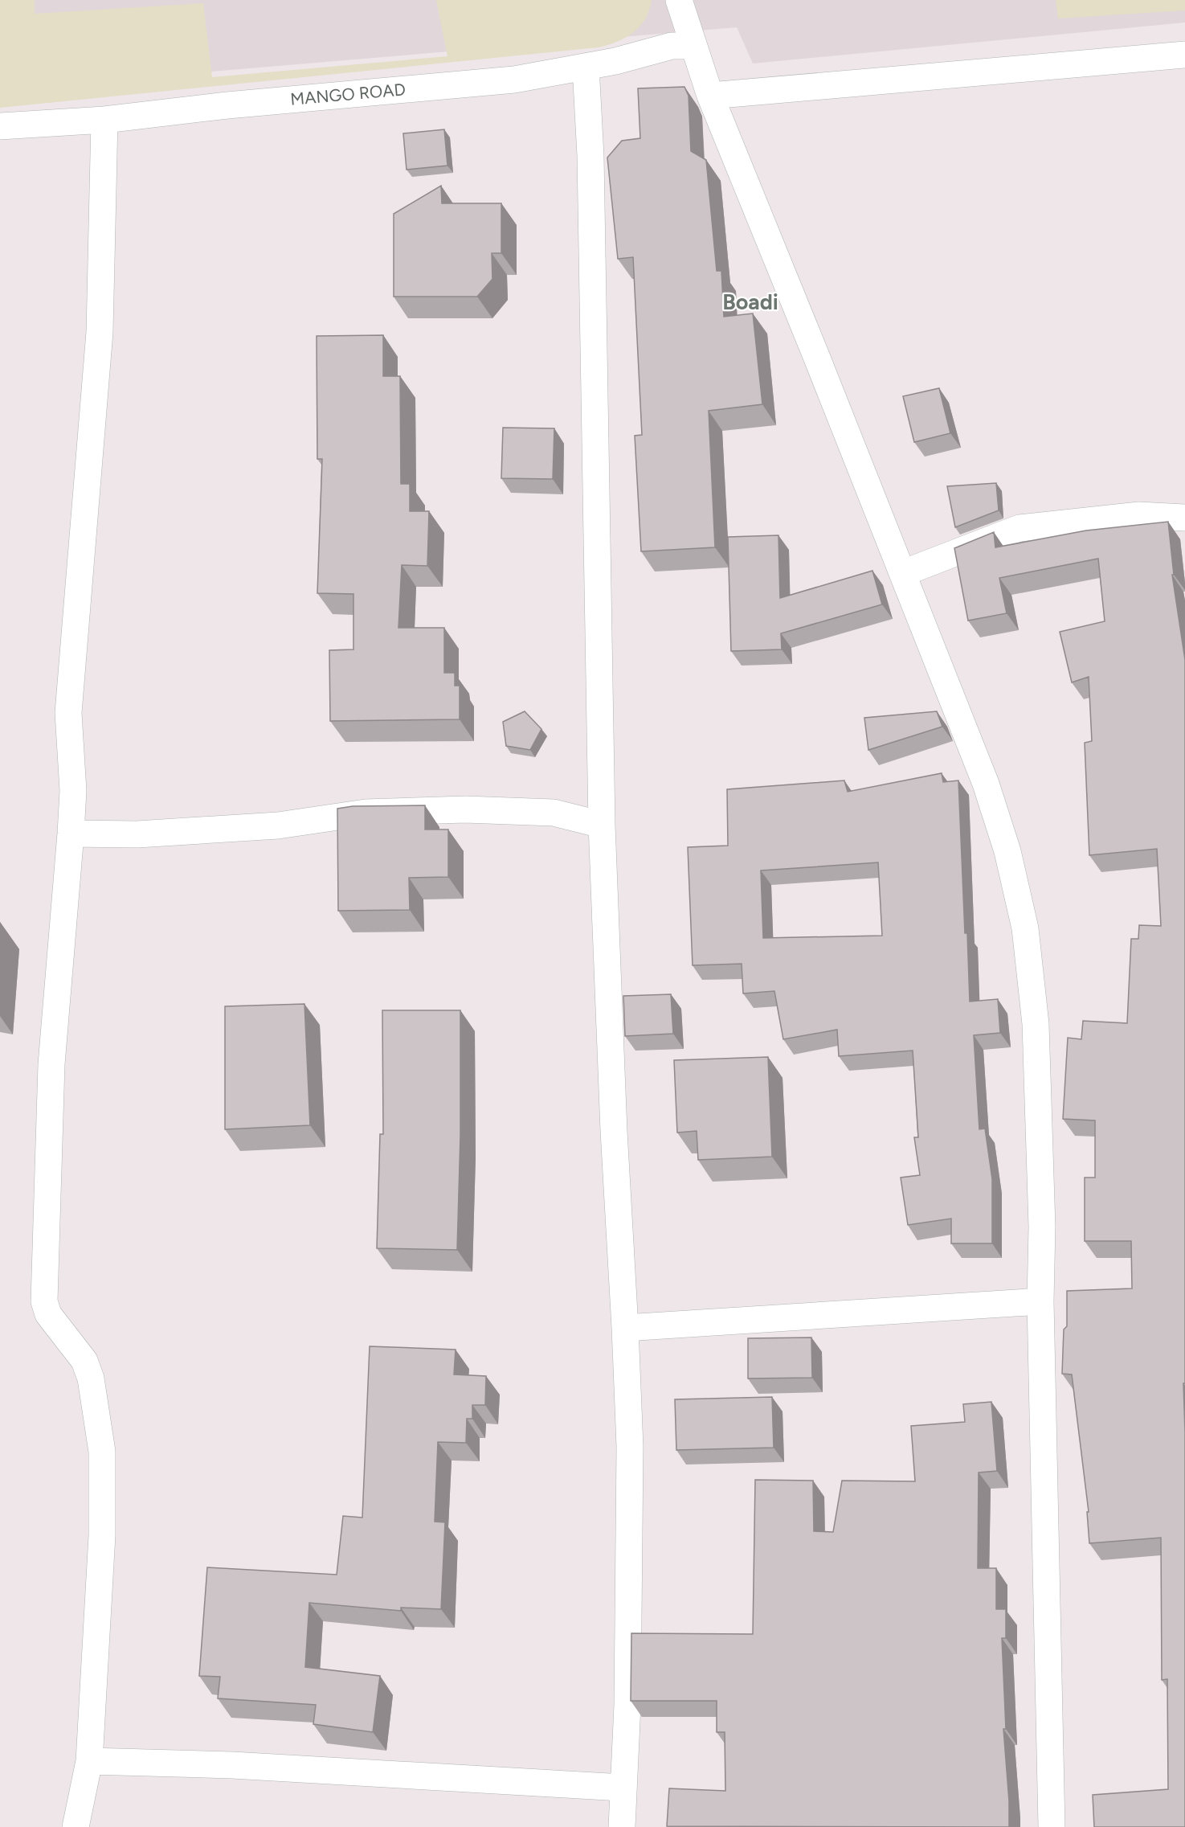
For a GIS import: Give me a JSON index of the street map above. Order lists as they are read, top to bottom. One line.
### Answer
{"streets":{"street":["MANGO ROAD"]},"districts":["Boadi"]}
